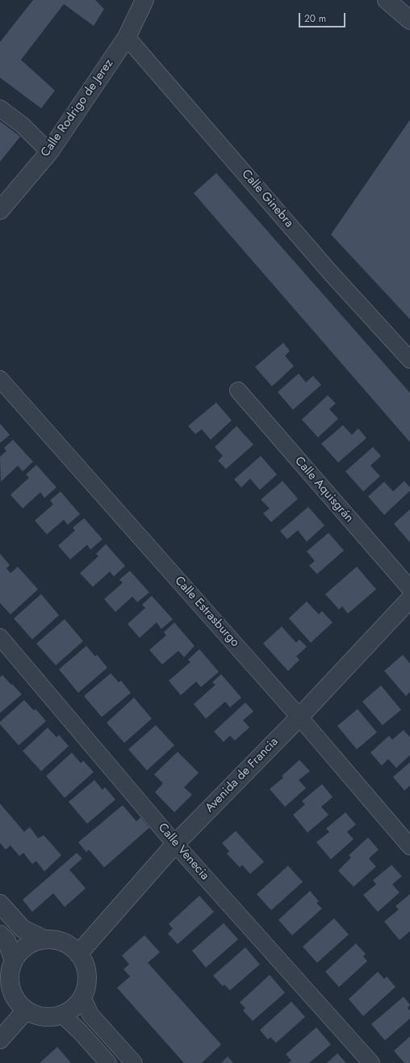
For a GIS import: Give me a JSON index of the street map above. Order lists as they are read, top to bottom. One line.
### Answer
{"streets":{"street":["Calle Rodrigo de Jerez","Calle Ginebra","Calle Aquisgrán","Calle Estrasburgo","Avenida de Francia","Calle Venecia"]},"crossings":[["Calle Rodrigo de Jerez","Calle Ginebra"],["Calle Estrasburgo","Avenida de Francia"],["Avenida de Francia","Calle Venecia"]],"scale_bar":"20 m"}
